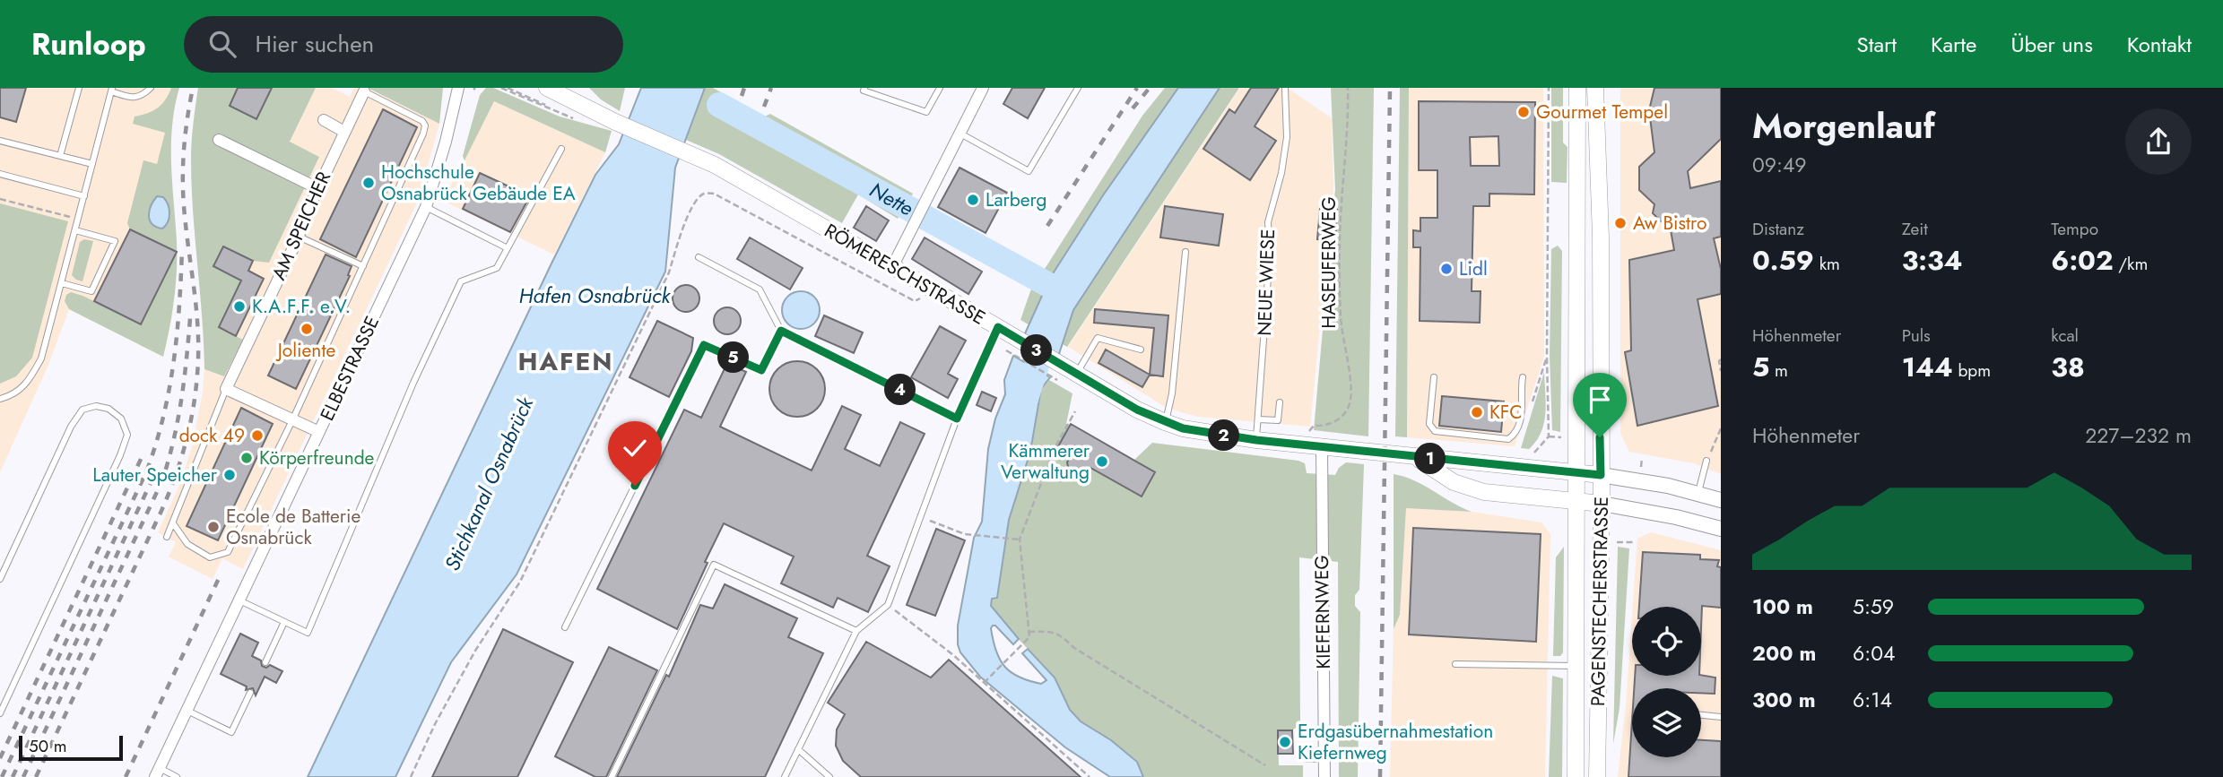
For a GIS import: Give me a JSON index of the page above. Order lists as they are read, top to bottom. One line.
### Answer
{"streets":{"main road":["RÖMERESCHSTRASSE","PAGENSTECHERSTRASSE"],"street":["AM SPEICHER","ELBESTRASSE","KIEFERNWEG"],"lane":["NEUE WIESE"],"path":["HASEUFERWEG"]},"crossings":[["RÖMERESCHSTRASSE","NEUE WIESE"],["RÖMERESCHSTRASSE","PAGENSTECHERSTRASSE"],["RÖMERESCHSTRASSE","KIEFERNWEG"]],"districts":["HAFEN"],"water":["Nette","Hafen Osnabrück","Stichkanal Osnabrück"],"places":["Gourmet Tempel","Hochschule Osnabrück Gebäude EA","Larberg","Aw Bistro","Lidl","K.A.F.F. e.V.","Joliente","KFC","dock 49","Körperfreunde","Kämmerer Verwaltung","Lauter Speicher","Ecole de Batterie Osnabrück","Erdgasübernahmestation Kiefernweg"],"scale_bar":"50 m","page":{"header":"Runloop","search":"Hier suchen","nav":["Start","Karte","Über uns","Kontakt"],"heading":["Morgenlauf","09:49"],"stats":[["Distanz","0.59 km"],["Zeit","3:34"],["Tempo","6:02 /km"],["Höhenmeter","5 m"],["Puls","144 bpm"],["kcal","38"]],"pins":["3","5","4","2","1"],"chart":["Höhenmeter","227–232 m"],"list":[{"name":"100 m","note":"5:59"},{"name":"200 m","note":"6:04"},{"name":"300 m","note":"6:14"}],"scale":"50 m"}}
